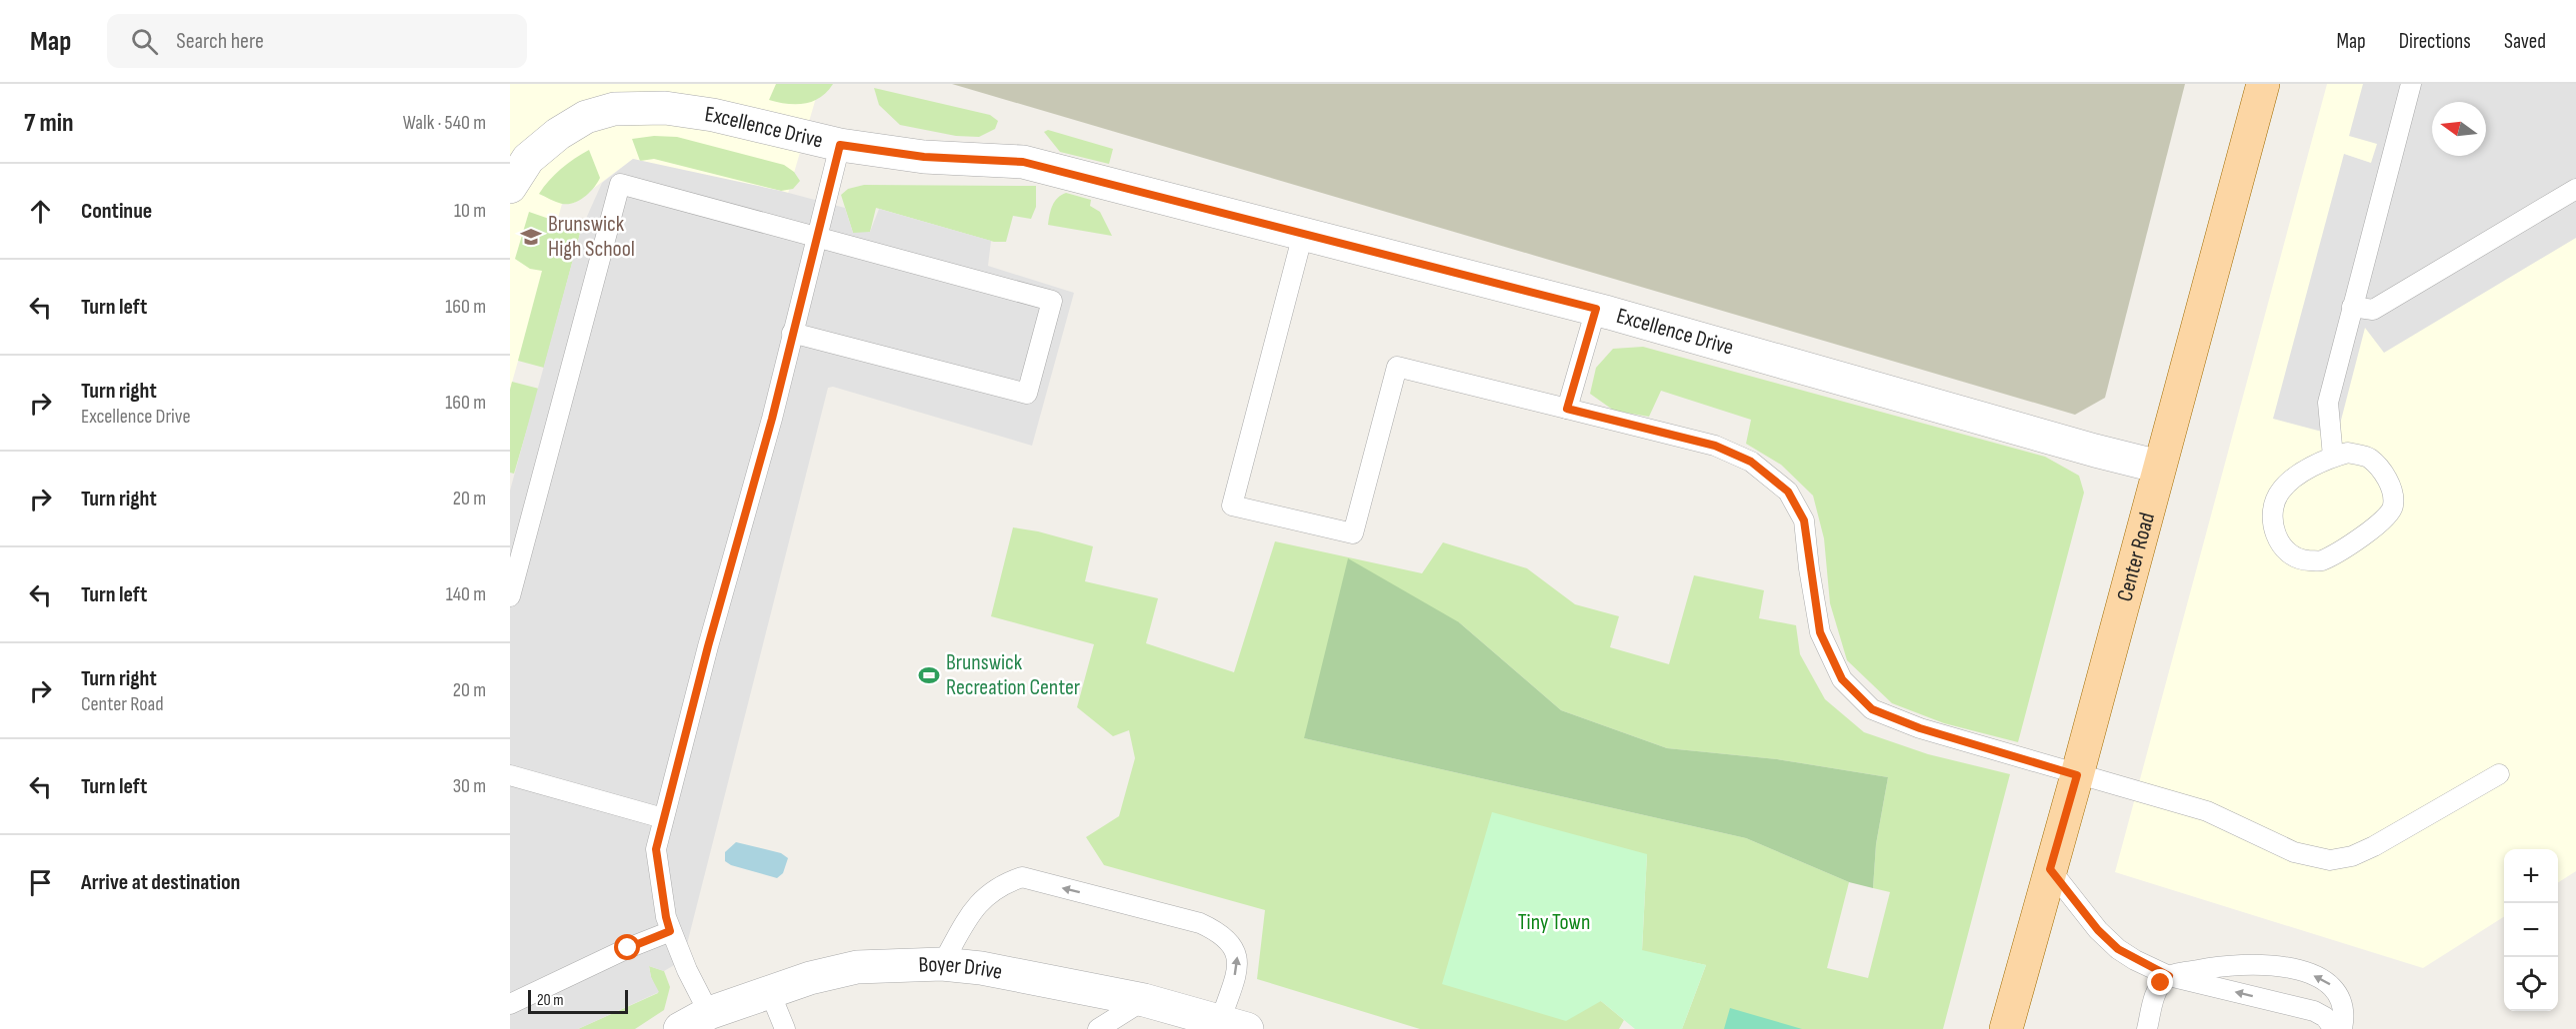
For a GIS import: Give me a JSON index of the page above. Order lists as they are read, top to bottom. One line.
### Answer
{"streets":{"main road":["Center Road"],"street":["Excellence Drive","Boyer Drive"]},"crossings":[["Excellence Drive","Center Road"]],"parks":["Tiny Town"],"places":{"school or university":["Brunswick High School"],"sports":["Brunswick Recreation Center"]},"scale_bar":"20 m","north":"left","page":{"header":"Map","search":"Search here","nav":["Map","Directions","Saved"],"heading":["7 min","Walk · 540 m"],"list":[["Continue","10 m"],["Turn left","160 m"],["Turn right","Excellence Drive","160 m"],["Turn right","20 m"],["Turn left","140 m"],["Turn right","Center Road","20 m"],["Turn left","30 m"],"Arrive at destination"],"map_buttons":["+","−"],"scale":"20 m"}}
